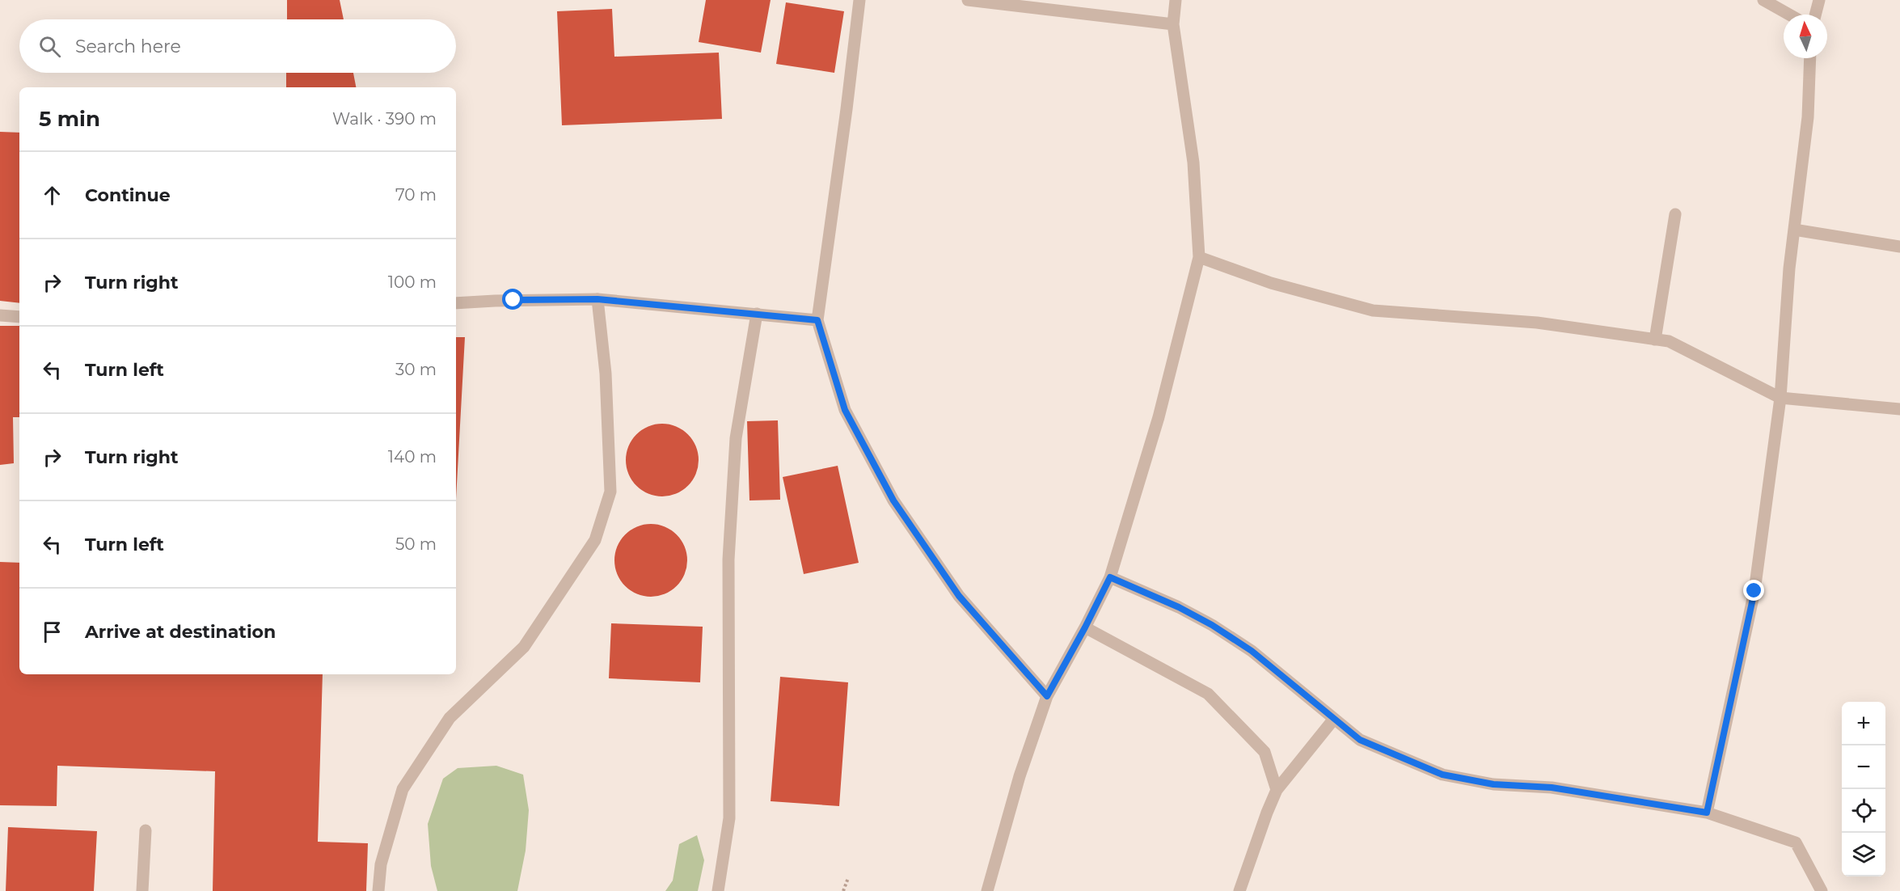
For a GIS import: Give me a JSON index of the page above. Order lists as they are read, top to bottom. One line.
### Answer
{"north":"top","page":{"search":"Search here","heading":["5 min","Walk · 390 m"],"list":[["Continue","70 m"],["Turn right","100 m"],["Turn left","30 m"],["Turn right","140 m"],["Turn left","50 m"],"Arrive at destination"],"map_buttons":["+","−"]}}
